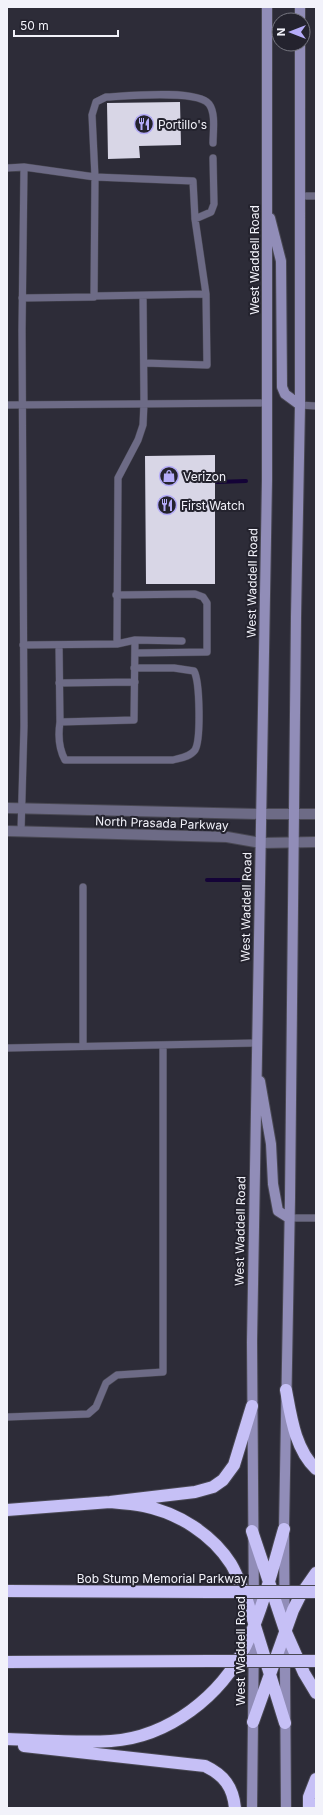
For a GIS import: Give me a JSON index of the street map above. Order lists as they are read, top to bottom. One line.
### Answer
{"streets":{"highway":["Bob Stump Memorial Parkway"],"main road":["West Waddell Road"],"street":["North Prasada Parkway"]},"crossings":[["West Waddell Road","North Prasada Parkway"]],"places":{"restaurant":["Portillo's","First Watch"],"shop":["Verizon"]},"scale_bar":"50 m","north":"left"}
